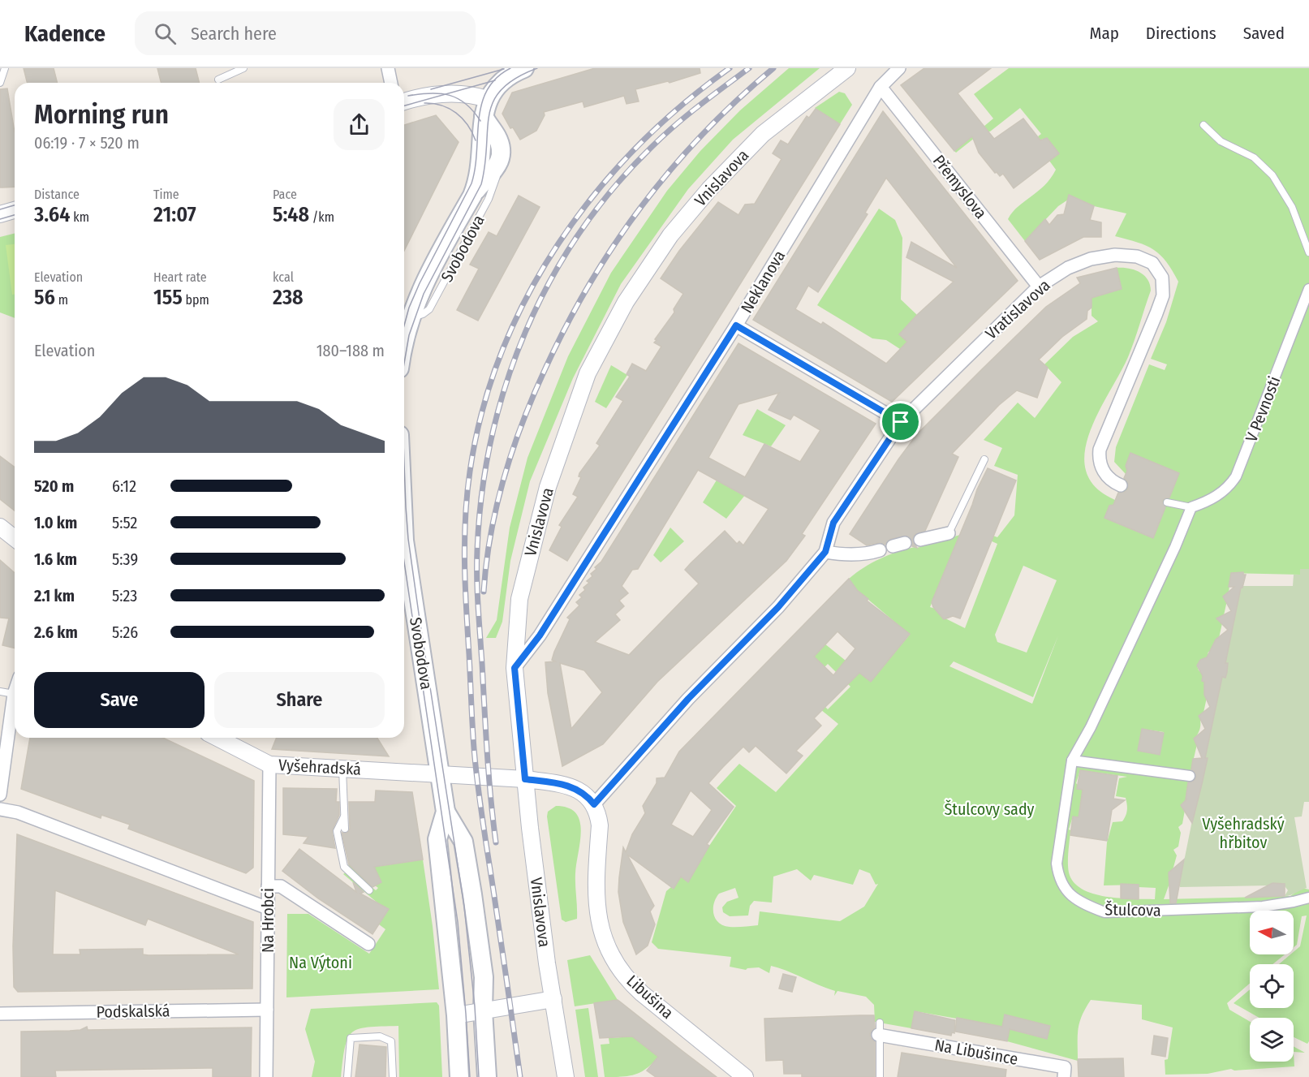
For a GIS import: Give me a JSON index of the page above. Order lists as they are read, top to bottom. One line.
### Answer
{"streets":{"main road":["Svobodova"],"street":["Vnislavova","Přemyslova","Neklanova","Vratislavova","V Pevnosti","Vyšehradská","Štulcova","Na Hrobci","Libušina","Podskalská","Na Libušince"]},"crossings":[["Vnislavova","Neklanova"],["Vnislavova","Vyšehradská"],["Přemyslova","Neklanova"],["Přemyslova","Vratislavova"],["Svobodova","Vyšehradská"],["Vratislavova","Libušina"],["V Pevnosti","Štulcova"],["Vyšehradská","Na Hrobci"],["Na Hrobci","Podskalská"]],"parks":["Štulcovy sady","Vyšehradský hřbitov","Na Výtoni"],"north":"left","page":{"header":"Kadence","search":"Search here","nav":["Map","Directions","Saved"],"heading":["Morning run","06:19 · 7 × 520 m"],"stats":[["Distance","3.64 km"],["Time","21:07"],["Pace","5:48 /km"],["Elevation","56 m"],["Heart rate","155 bpm"],["kcal","238"]],"chart":["Elevation","180–188 m"],"list":[{"name":"520 m","note":"6:12"},{"name":"1.0 km","note":"5:52"},{"name":"1.6 km","note":"5:39"},{"name":"2.1 km","note":"5:23"},{"name":"2.6 km","note":"5:26"}],"buttons":["Save","Share"]}}
